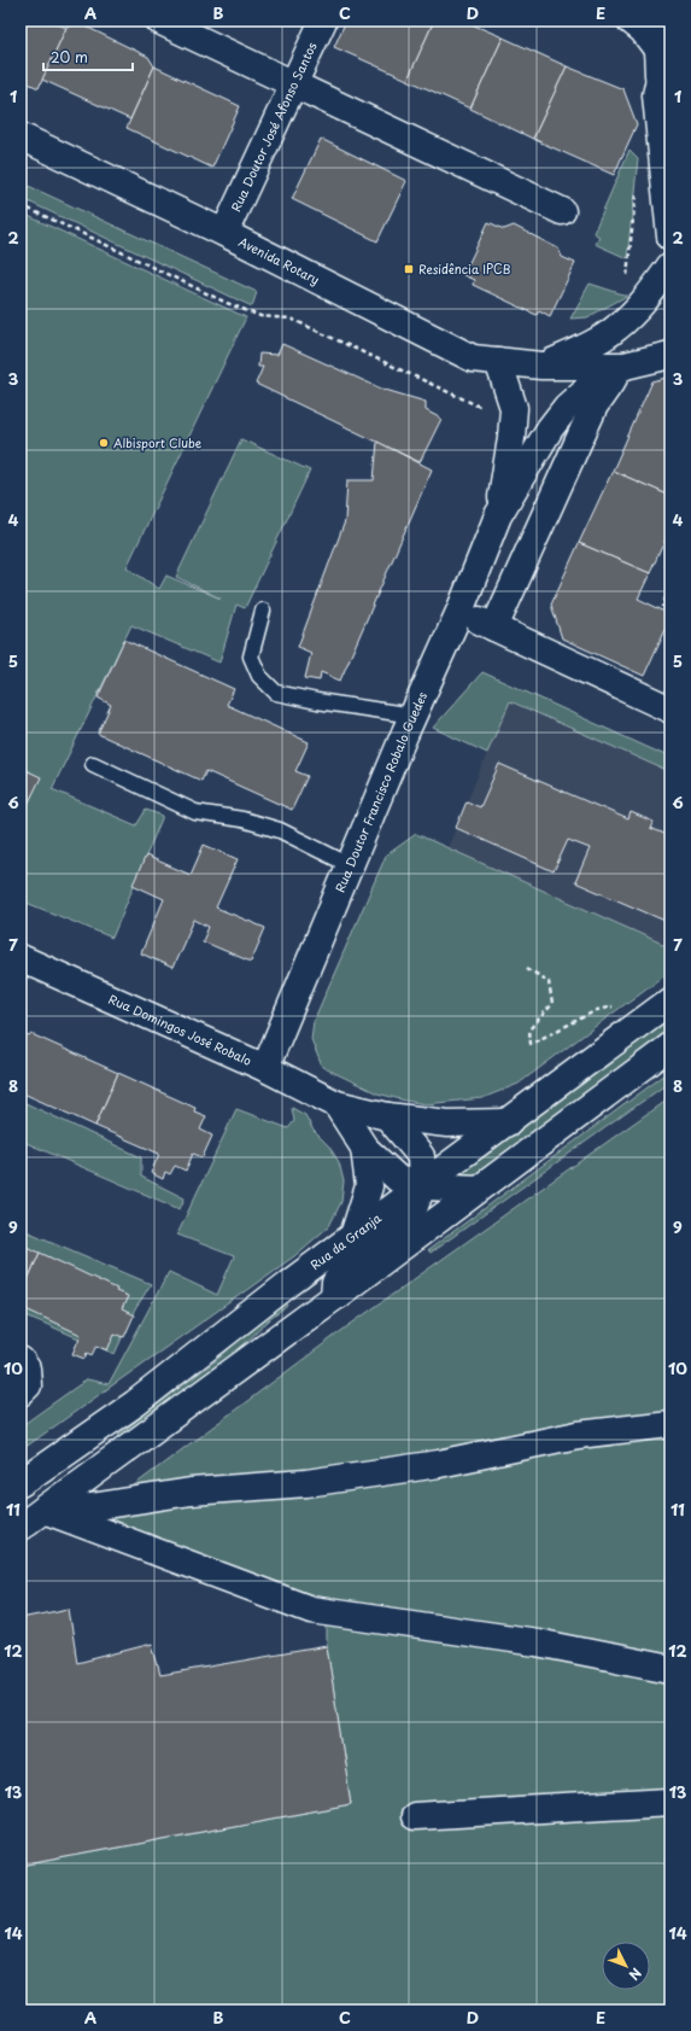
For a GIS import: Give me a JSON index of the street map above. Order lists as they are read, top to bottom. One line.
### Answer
{"streets":{"street":["Rua Doutor José Afonso Santos","Avenida Rotary","Rua Doutor Francisco Robalo Guedes","Rua Domingos José Robalo","Rua da Granja"]},"crossings":[["Rua Doutor José Afonso Santos","Avenida Rotary"],["Avenida Rotary","Rua Doutor Francisco Robalo Guedes"],["Rua Doutor Francisco Robalo Guedes","Rua Domingos José Robalo"],["Rua Domingos José Robalo","Rua da Granja"]],"places":{"transit":["Residência IPCB"],"other":["Albisport Clube"]},"scale_bar":"20 m","north":"bottom right","grid":{"columns":["A","B","C","D","E"],"rows":["1","2","3","4","5","6","7","8","9","10","11","12","13","14"]}}
